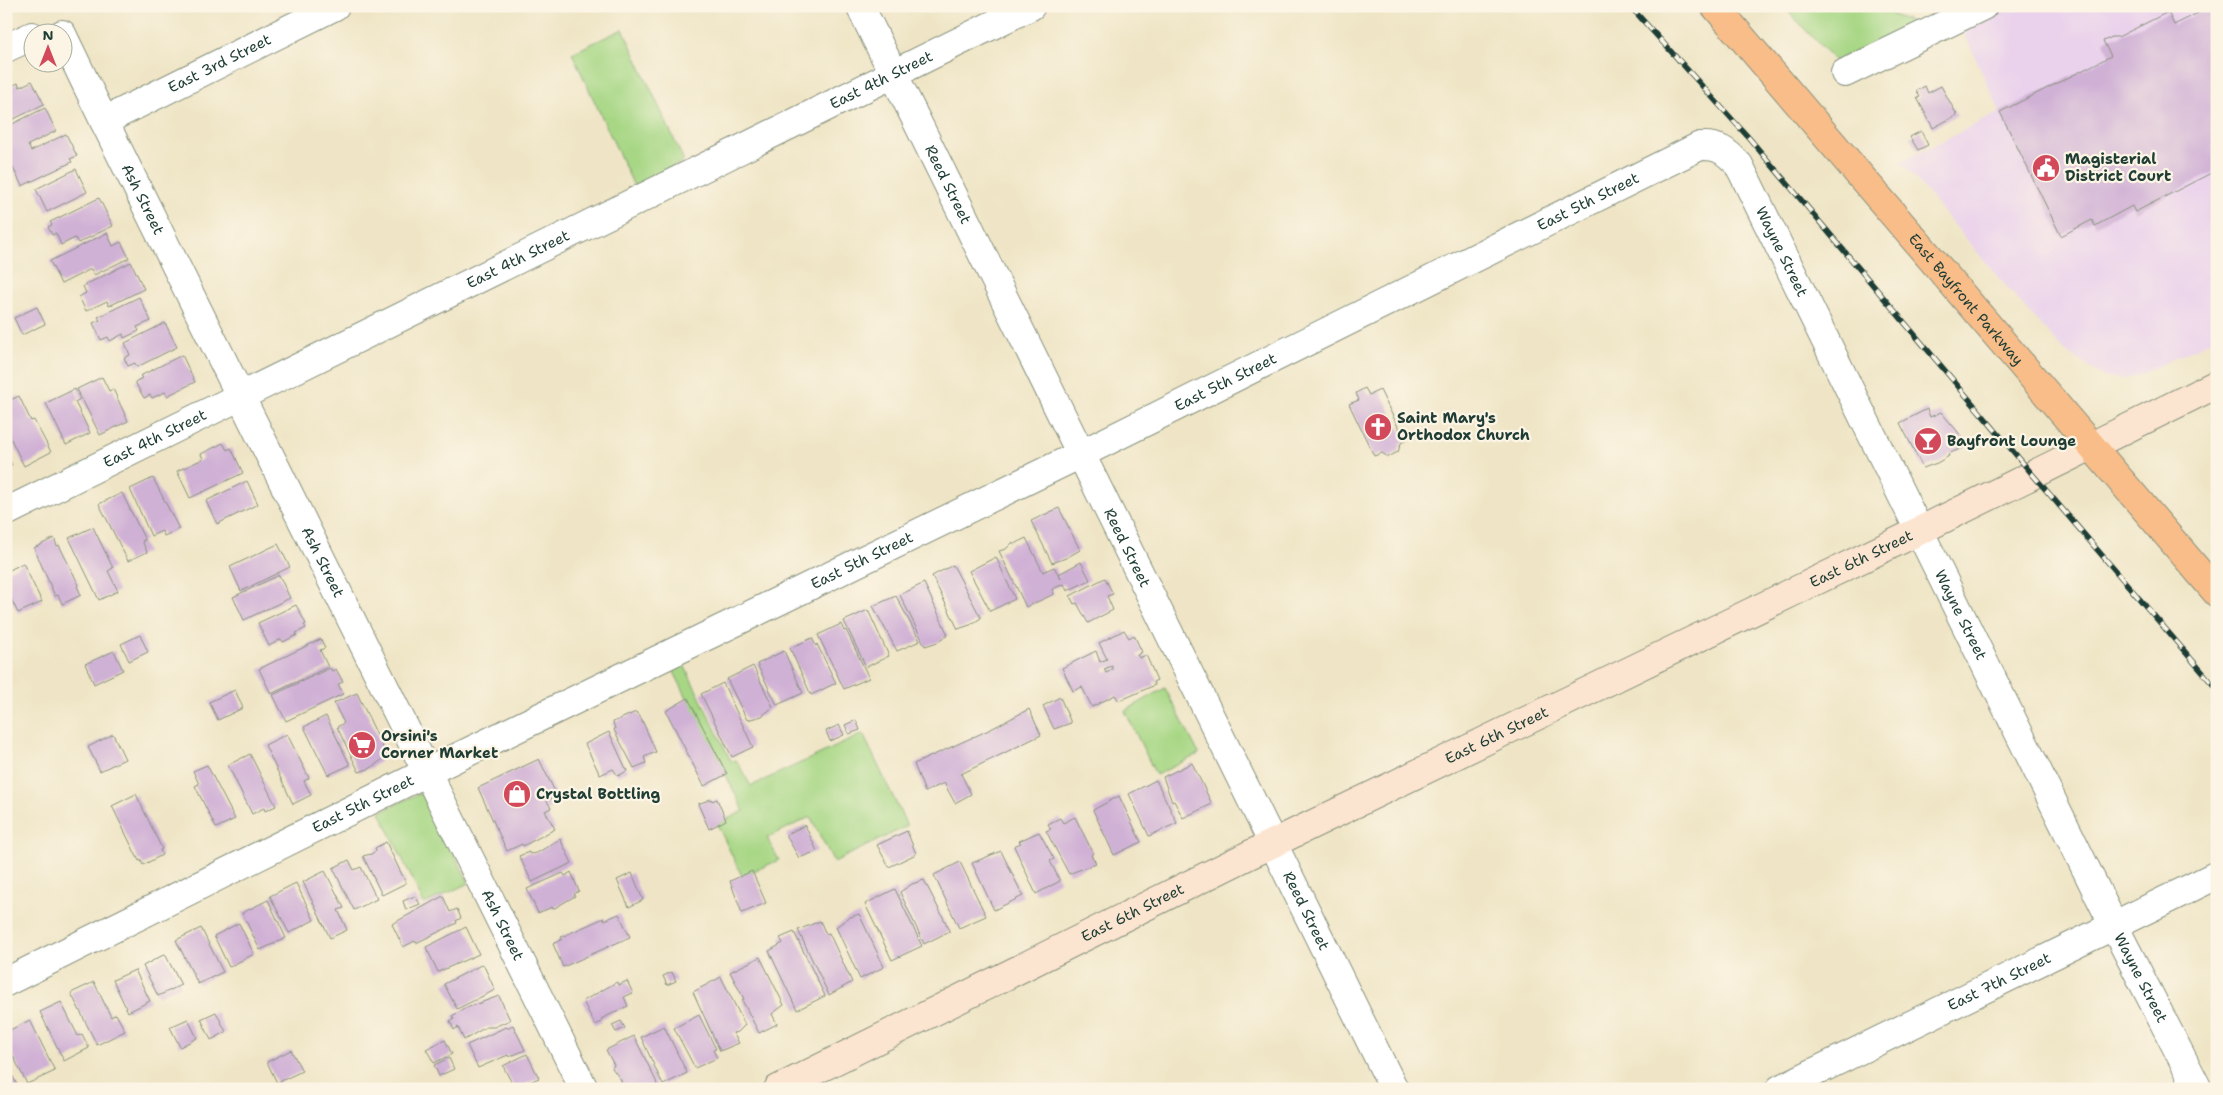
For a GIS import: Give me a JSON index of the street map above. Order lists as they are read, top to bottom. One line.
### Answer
{"streets":{"highway":["East Bayfront Parkway"],"main road":["East 6th Street"],"street":["East 3rd Street","East 4th Street","Reed Street","Ash Street","East 5th Street","Wayne Street","East 7th Street"]},"crossings":[["East 3rd Street","Ash Street"],["East 4th Street","Reed Street"],["East 4th Street","Ash Street"],["Reed Street","East 5th Street"],["Reed Street","East 6th Street"],["Ash Street","East 5th Street"],["East 5th Street","Wayne Street"],["Wayne Street","East 6th Street"],["Wayne Street","East 7th Street"],["East Bayfront Parkway","East 6th Street"]],"places":{"public building":["Magisterial District Court"],"church":["Saint Mary's Orthodox Church"],"bar":["Bayfront Lounge"],"supermarket":["Orsini's Corner Market"],"shop":["Crystal Bottling"]},"north":"top"}
